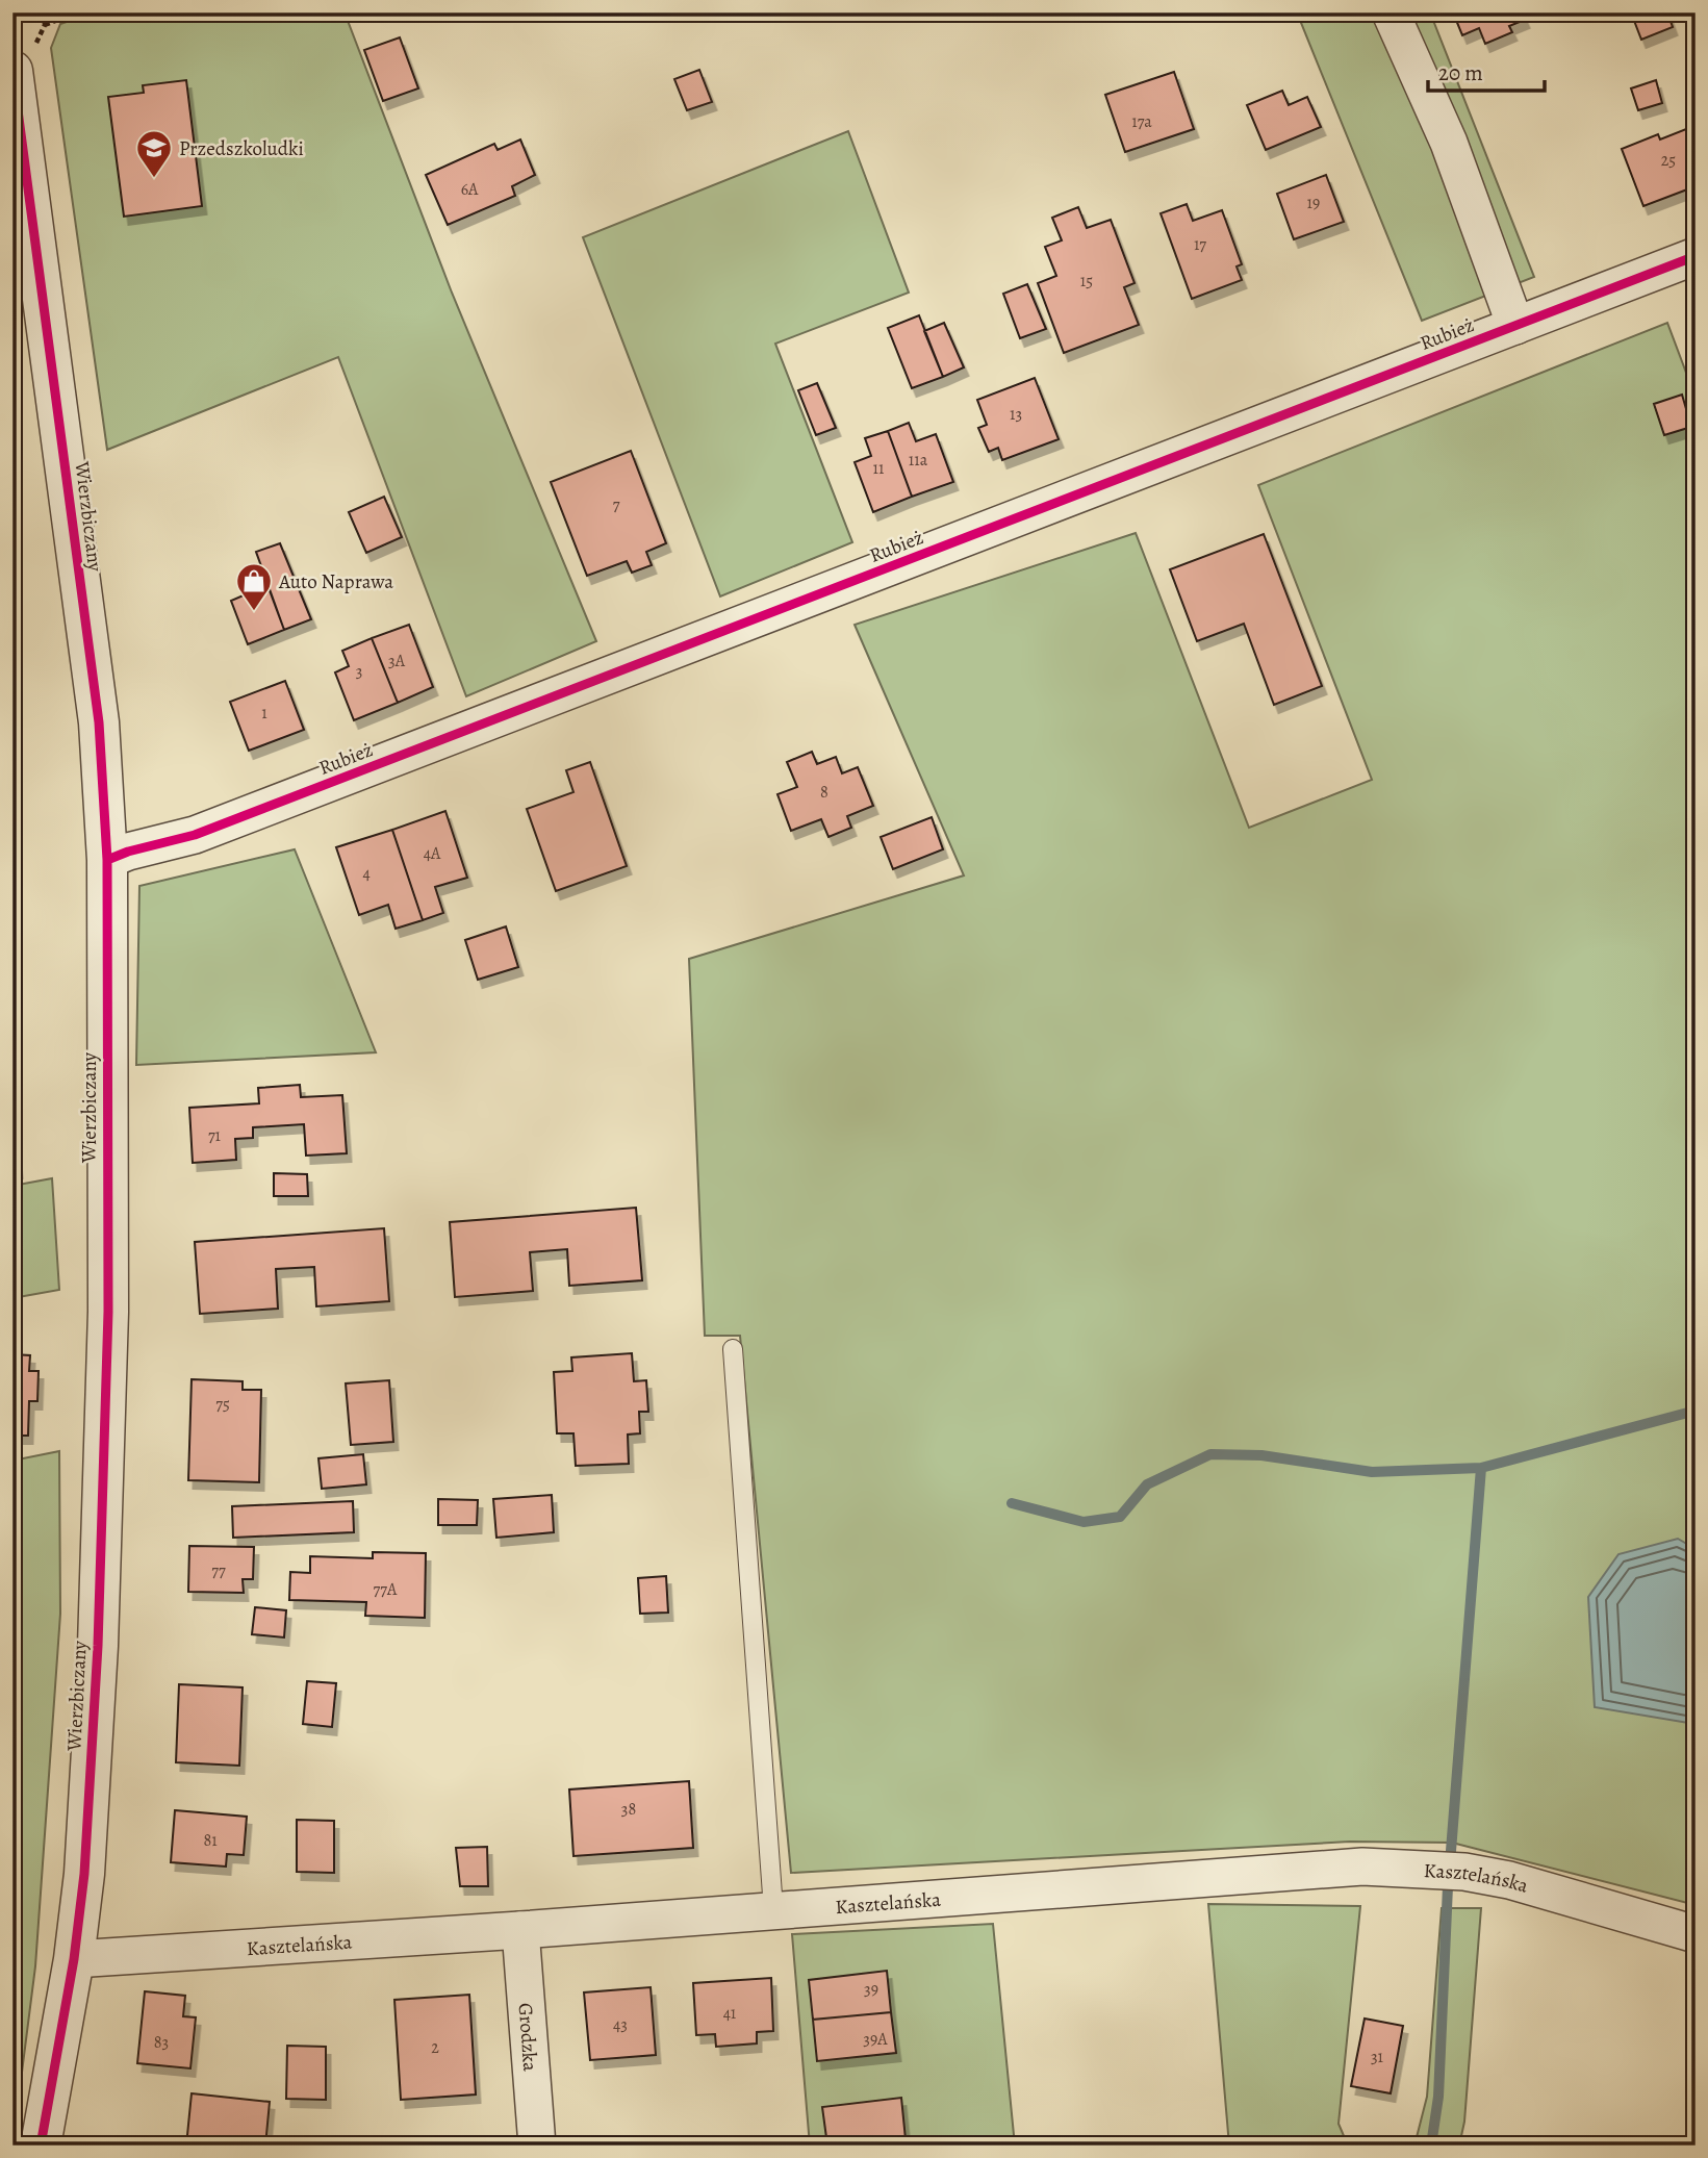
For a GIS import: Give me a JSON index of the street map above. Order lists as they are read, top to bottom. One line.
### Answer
{"streets":{"street":["Rubież","Wierzbiczany","Kasztelańska","Grodzka"]},"crossings":[["Rubież","Wierzbiczany"],["Wierzbiczany","Kasztelańska"],["Kasztelańska","Grodzka"]],"places":{"school or university":["Przedszkoludki"],"shop":["Auto Naprawa"]},"house_numbers":["17a","25","6A","19","17","15","13","11a","11","7","3A","3","1","8","4A","4","71","75","77","77A","38","81","39","41","43","39A","83","2","31"],"scale_bar":"20 m"}
